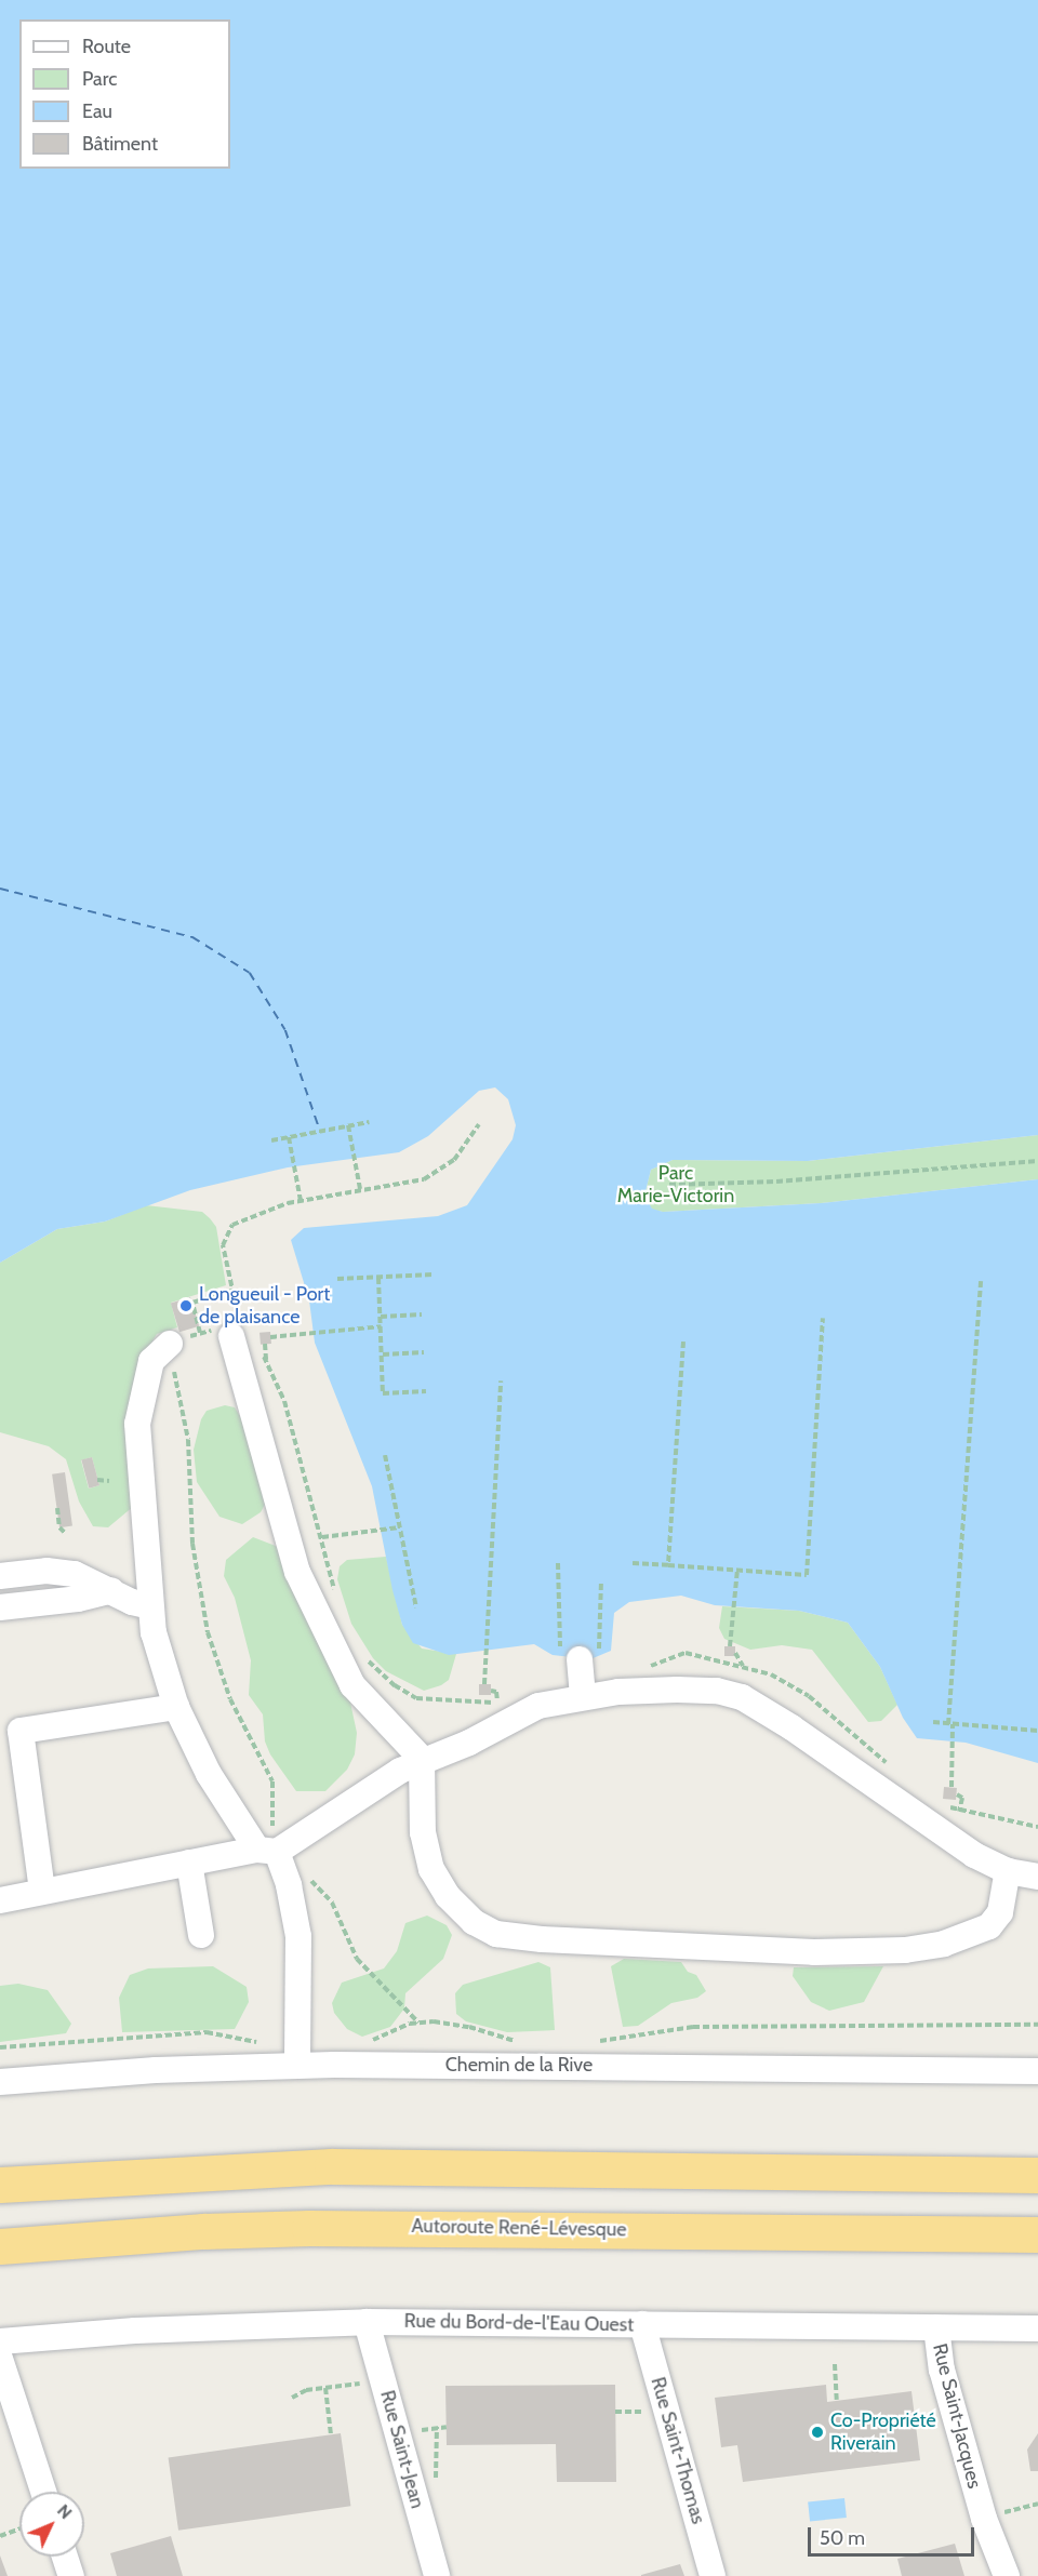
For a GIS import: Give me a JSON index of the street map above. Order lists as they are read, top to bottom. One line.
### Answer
{"streets":{"highway":["Autoroute René-Lévesque"],"street":["Chemin de la Rive","Rue du Bord-de-l'Eau Ouest","Rue Saint-Jacques","Rue Saint-Jean","Rue Saint-Thomas"]},"crossings":[["Rue du Bord-de-l'Eau Ouest","Rue Saint-Jacques"],["Rue du Bord-de-l'Eau Ouest","Rue Saint-Jean"],["Rue du Bord-de-l'Eau Ouest","Rue Saint-Thomas"]],"parks":["Parc Marie-Victorin"],"places":["Longueuil - Port de plaisance","Co-Propriété Riverain"],"legend":["Route","Parc","Eau","Bâtiment"],"scale_bar":"50 m","north":"top right"}
